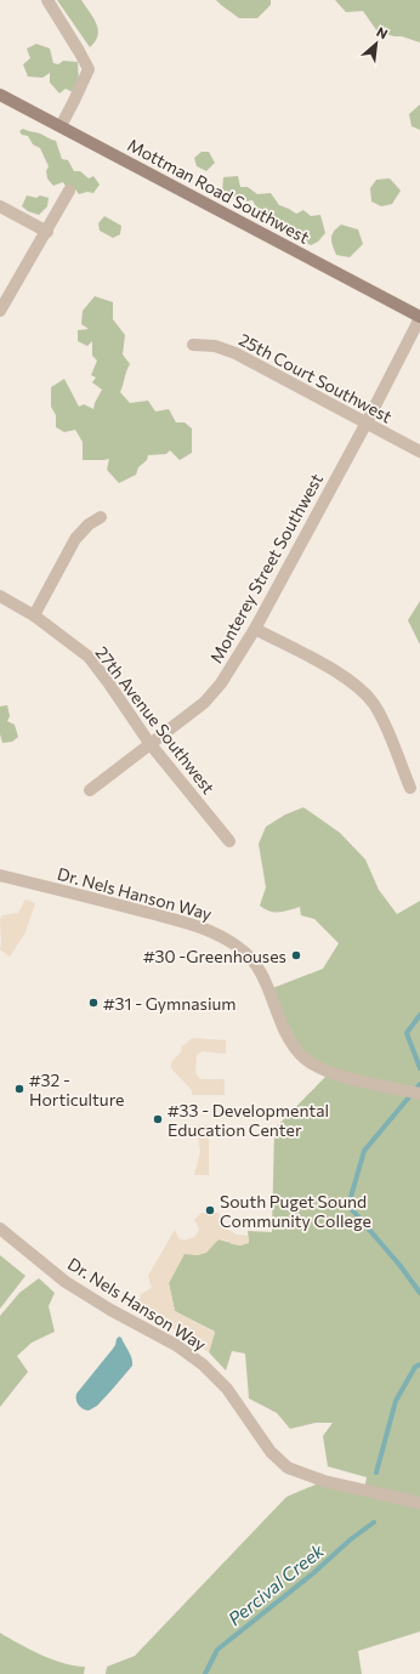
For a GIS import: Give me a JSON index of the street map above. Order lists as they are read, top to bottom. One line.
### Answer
{"streets":{"street":["Mottman Road Southwest","25th Court Southwest","Monterey Street Southwest","27th Avenue Southwest","Dr. Nels Hanson Way"]},"crossings":[["Mottman Road Southwest","Monterey Street Southwest"],["25th Court Southwest","Monterey Street Southwest"],["Monterey Street Southwest","27th Avenue Southwest"]],"water":["Percival Creek"],"places":["#30 -Greenhouses","#31 - Gymnasium","#32 - Horticulture","#33 - Developmental Education Center","South Puget Sound Community College"],"north":"top right"}
